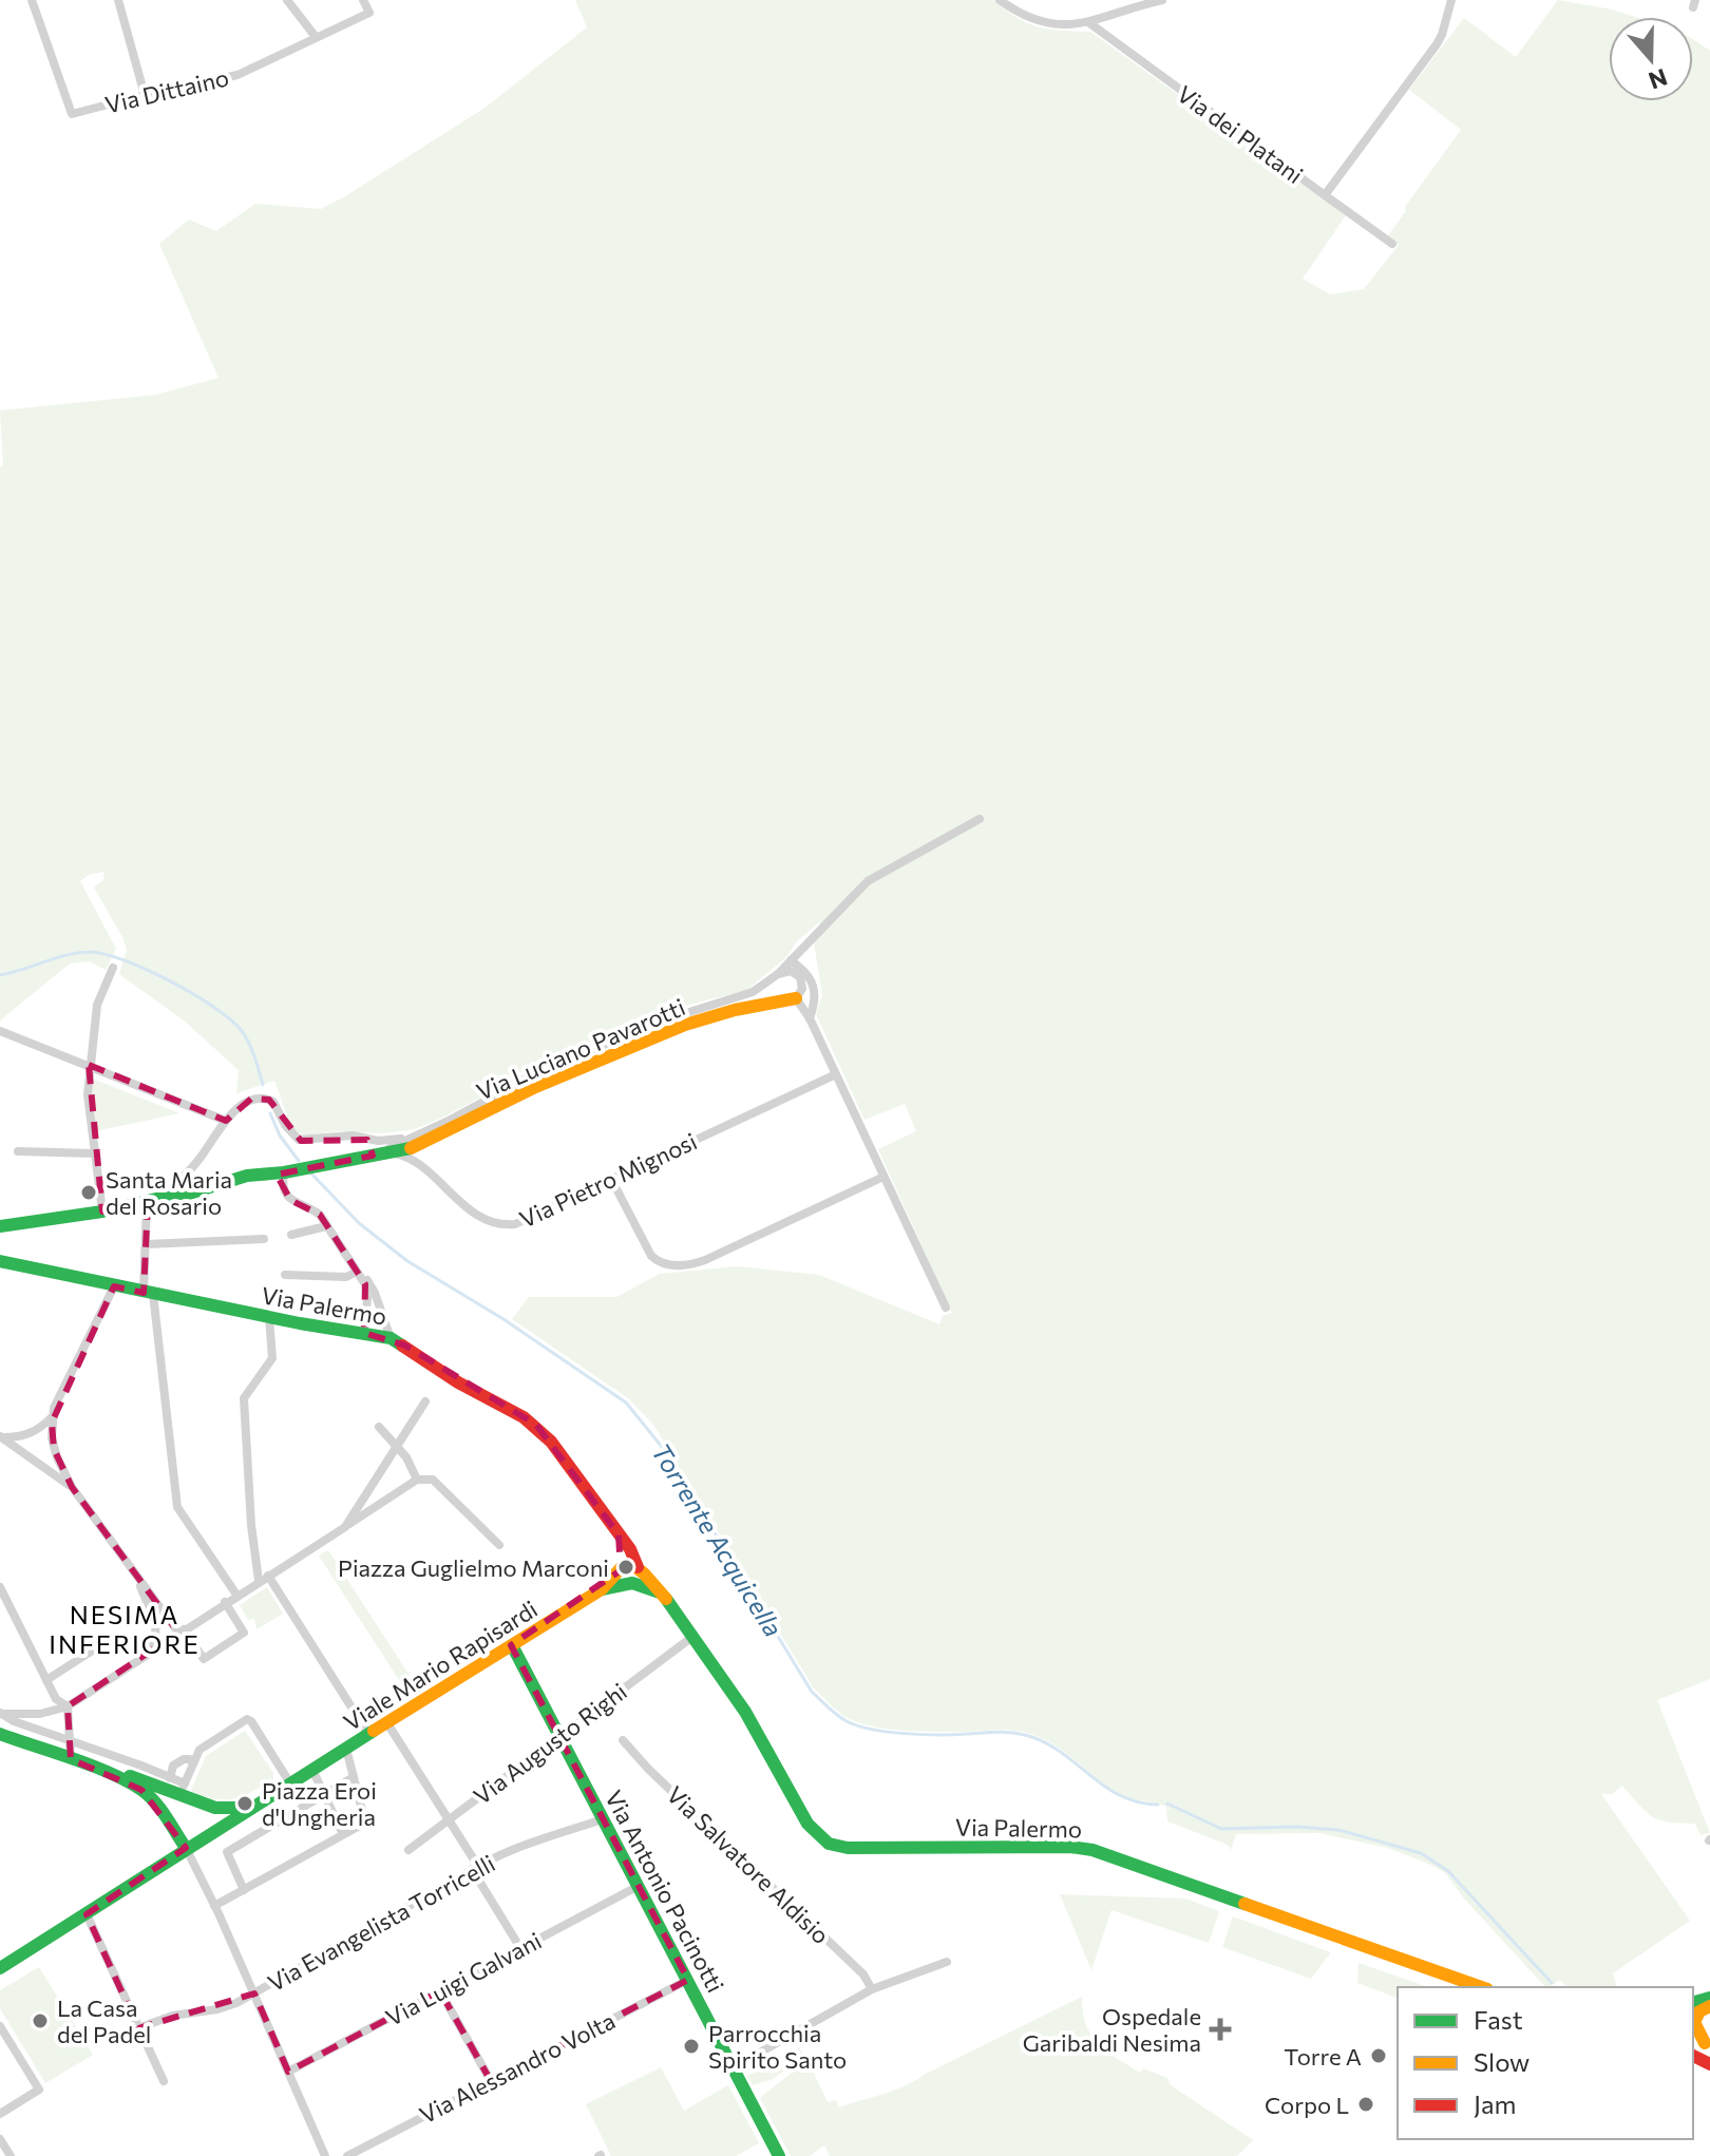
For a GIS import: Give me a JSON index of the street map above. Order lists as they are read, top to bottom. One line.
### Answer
{"streets":{"main road":["Via Luciano Pavarotti","Via Palermo","Viale Mario Rapisardi","Via Antonio Pacinotti"],"street":["Via Dittaino","Via dei Platani","Via Pietro Mignosi","Via Augusto Righi","Via Salvatore Aldisio","Via Evangelista Torricelli","Via Luigi Galvani","Via Alessandro Volta"]},"crossings":[["Via Luciano Pavarotti","Via Pietro Mignosi"],["Via Palermo","Via Augusto Righi"],["Viale Mario Rapisardi","Via Antonio Pacinotti"],["Via Augusto Righi","Via Antonio Pacinotti"],["Via Antonio Pacinotti","Via Evangelista Torricelli"],["Via Antonio Pacinotti","Via Luigi Galvani"],["Via Antonio Pacinotti","Via Alessandro Volta"]],"districts":["NESIMA INFERIORE"],"water":["Torrente Acquicella"],"places":{"other":["Santa Maria del Rosario","Piazza Guglielmo Marconi","Piazza Eroi d'Ungheria","La Casa del Padel","Parrocchia Spirito Santo","Torre A","Corpo L"],"health":["Ospedale Garibaldi Nesima"]},"legend":["Fast","Slow","Jam"],"north":"bottom"}
